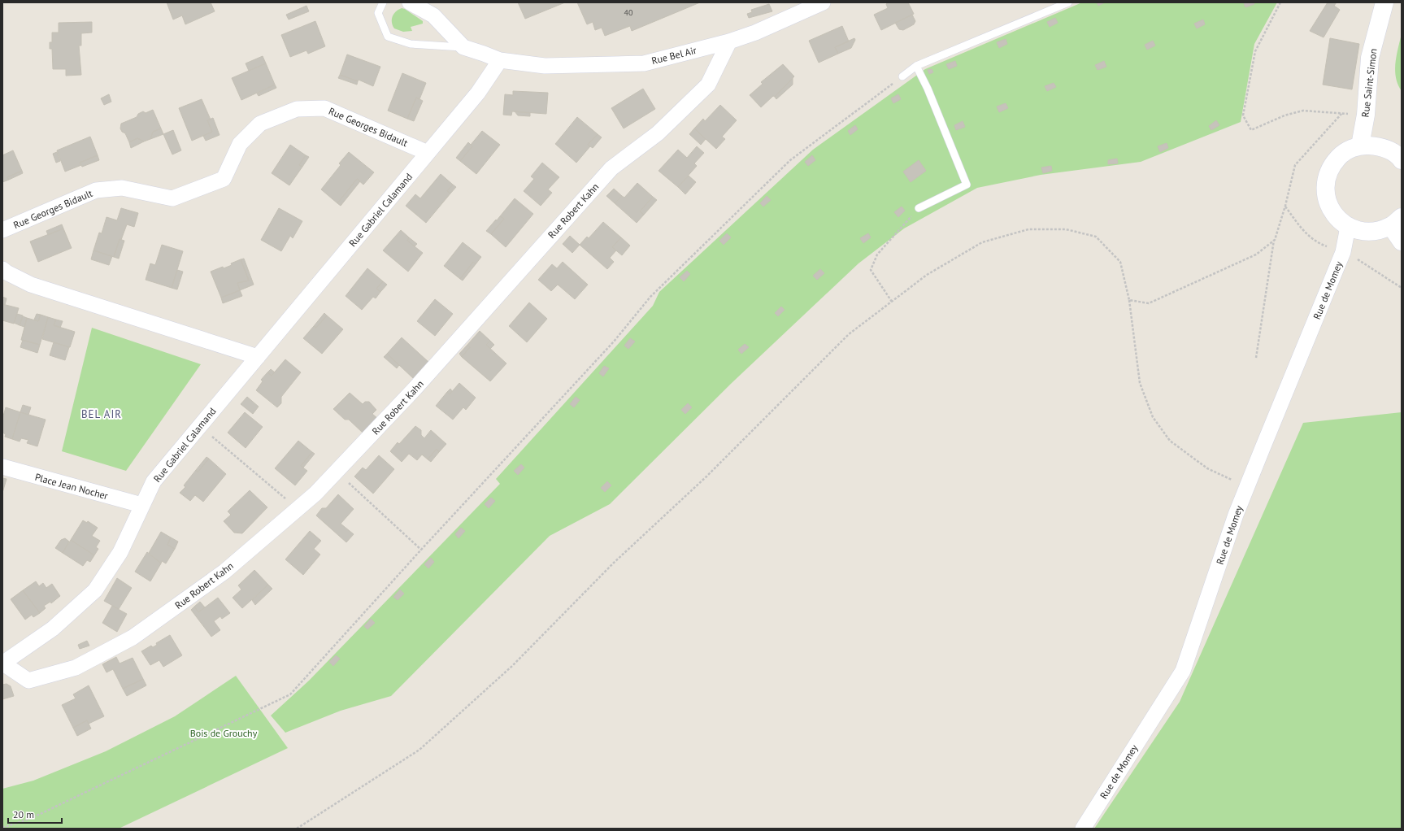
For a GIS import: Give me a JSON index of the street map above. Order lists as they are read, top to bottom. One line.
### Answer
{"streets":{"street":["Rue Bel Air","Rue Saint-Simon","Rue Georges Bidault","Rue Gabriel Calamand","Rue Robert Kahn","Rue de Momey","Place Jean Nocher"]},"crossings":[["Rue Bel Air","Rue Gabriel Calamand"],["Rue Bel Air","Rue Robert Kahn"],["Rue Georges Bidault","Rue Gabriel Calamand"],["Rue Gabriel Calamand","Rue Robert Kahn"],["Rue Gabriel Calamand","Place Jean Nocher"]],"districts":["BEL AIR"],"parks":["Bois de Grouchy"],"house_numbers":["40"],"scale_bar":"20 m"}
